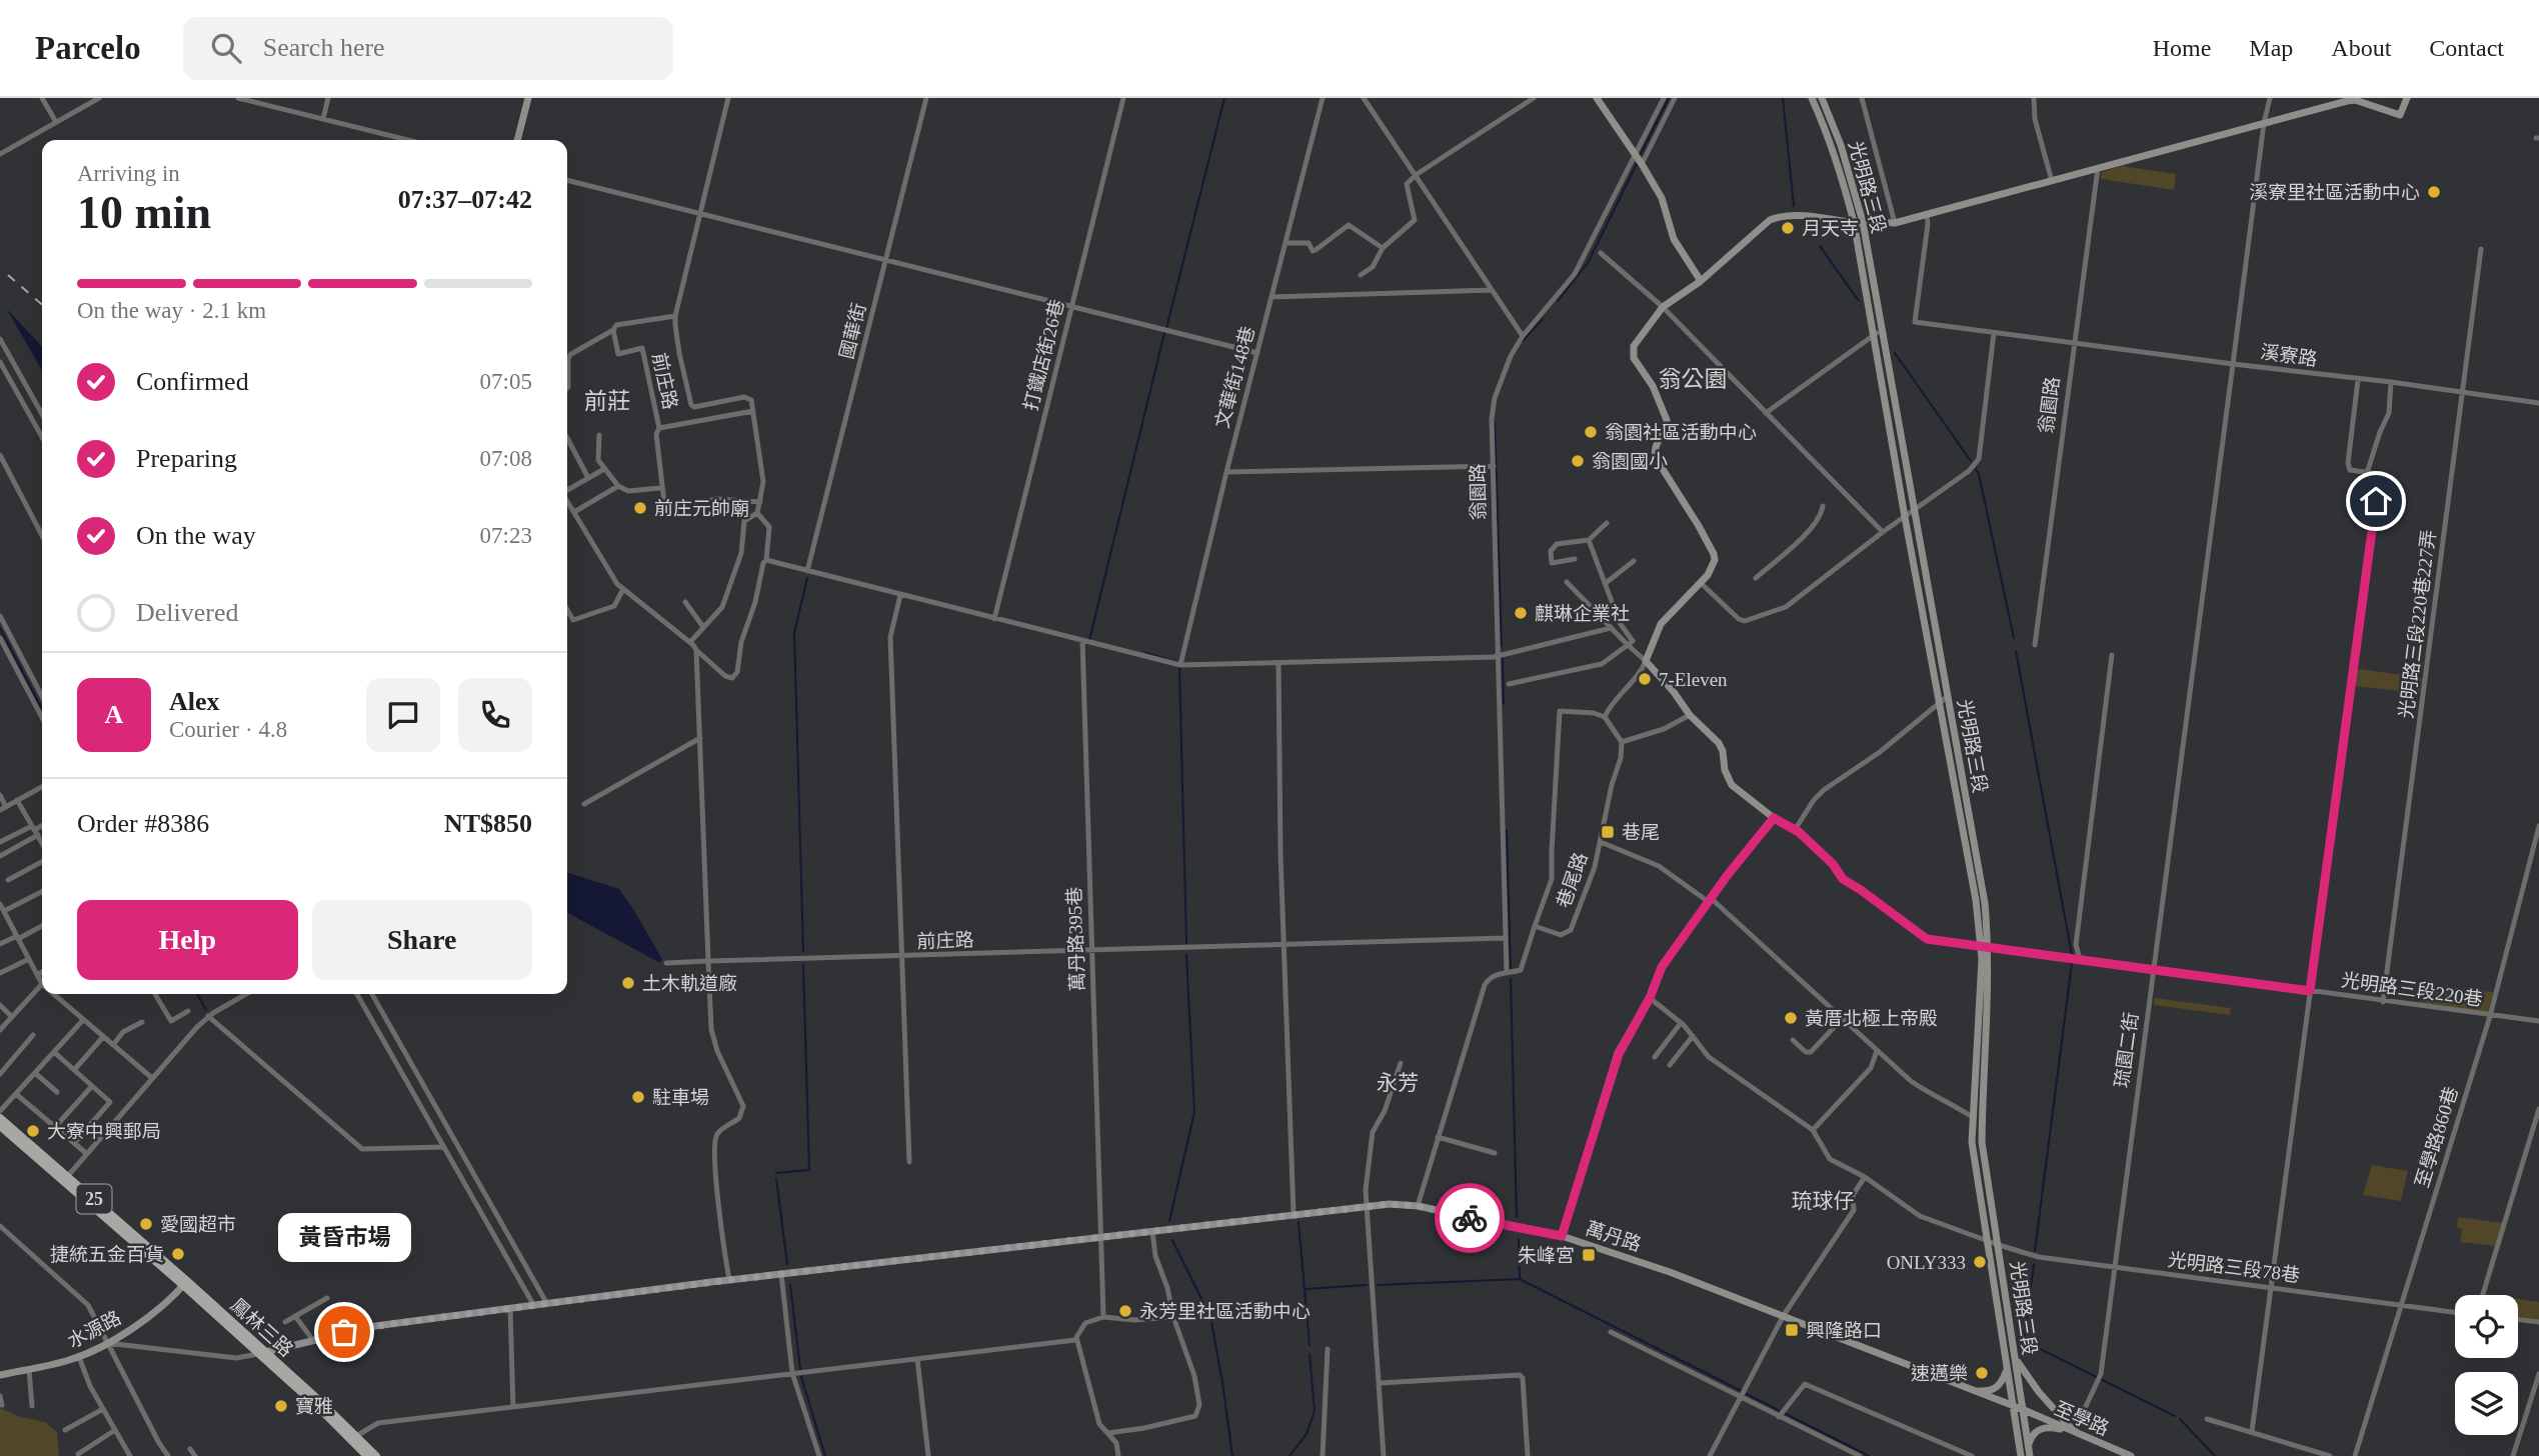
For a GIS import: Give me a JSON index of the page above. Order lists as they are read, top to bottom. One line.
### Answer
{"streets":{"main road":["25","鳳林三路"],"street":["光明路三段","國華街","打鐵店街26巷","溪寮路","文華街148巷","前庄路","翁園路","光明路三段220巷227弄","巷尾路","萬丹路395巷","光明路三段220巷","琉園二街","至學路860巷","萬丹路","光明路三段78巷","水源路","至學路"]},"crossings":[["光明路三段","光明路三段220巷"],["光明路三段","萬丹路"],["光明路三段","光明路三段78巷"],["光明路三段","至學路"],["溪寮路","光明路三段220巷227弄"],["溪寮路","琉園二街"],["前庄路","翁園路"],["前庄路","萬丹路395巷"],["翁園路","巷尾路"],["光明路三段220巷227弄","光明路三段220巷"],["萬丹路395巷","萬丹路"],["光明路三段220巷","琉園二街"],["光明路三段220巷","至學路860巷"],["琉園二街","光明路三段78巷"],["琉園二街","至學路"],["至學路860巷","光明路三段78巷"],["25","鳳林三路"],["25","水源路"],["萬丹路","至學路"],["鳳林三路","水源路"]],"districts":["翁公園","前莊","永芳","琉球仔"],"places":{"other":["溪寮里社區活動中心","月天寺","翁園社區活動中心","翁園國小","前庄元帥廟","麒琳企業社","7-Eleven","土木軌道廠","黃厝北極上帝殿","駐車場","大寮中興郵局","愛國超市","捷統五金百貨","ONLY333","永芳里社區活動中心","黃昏市場","速邁樂","寶雅"],"transit":["巷尾","朱峰宮","興隆路口"]},"page":{"header":"Parcelo","search":"Search here","nav":["Home","Map","About","Contact"],"heading":["10 min","Arriving in","07:37–07:42"],"panel":["Alex","Courier · 4.8","Order #8386","NT$850"],"bar":"On the way · 2.1 km","list":[["Confirmed","07:05"],["Preparing","07:08"],["On the way","07:23"],"Delivered"],"round":"A","buttons":["Help","Share"],"bubble":"黃昏市場"}}
